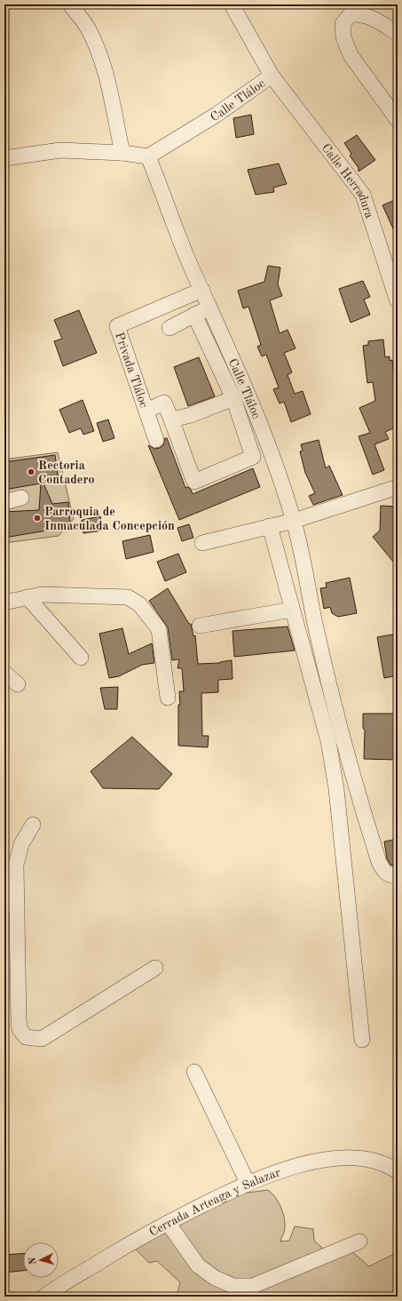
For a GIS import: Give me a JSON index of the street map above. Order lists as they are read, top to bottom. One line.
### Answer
{"streets":{"street":["Calle Tláloc","Calle Herradura","Privada Tláloc","Cerrada Arteaga y Salazar"]},"crossings":[["Calle Tláloc","Calle Herradura"],["Calle Tláloc","Privada Tláloc"]],"places":["Rectoria Contadero","Parroquia de Inmaculada Concepción"],"north":"left"}
